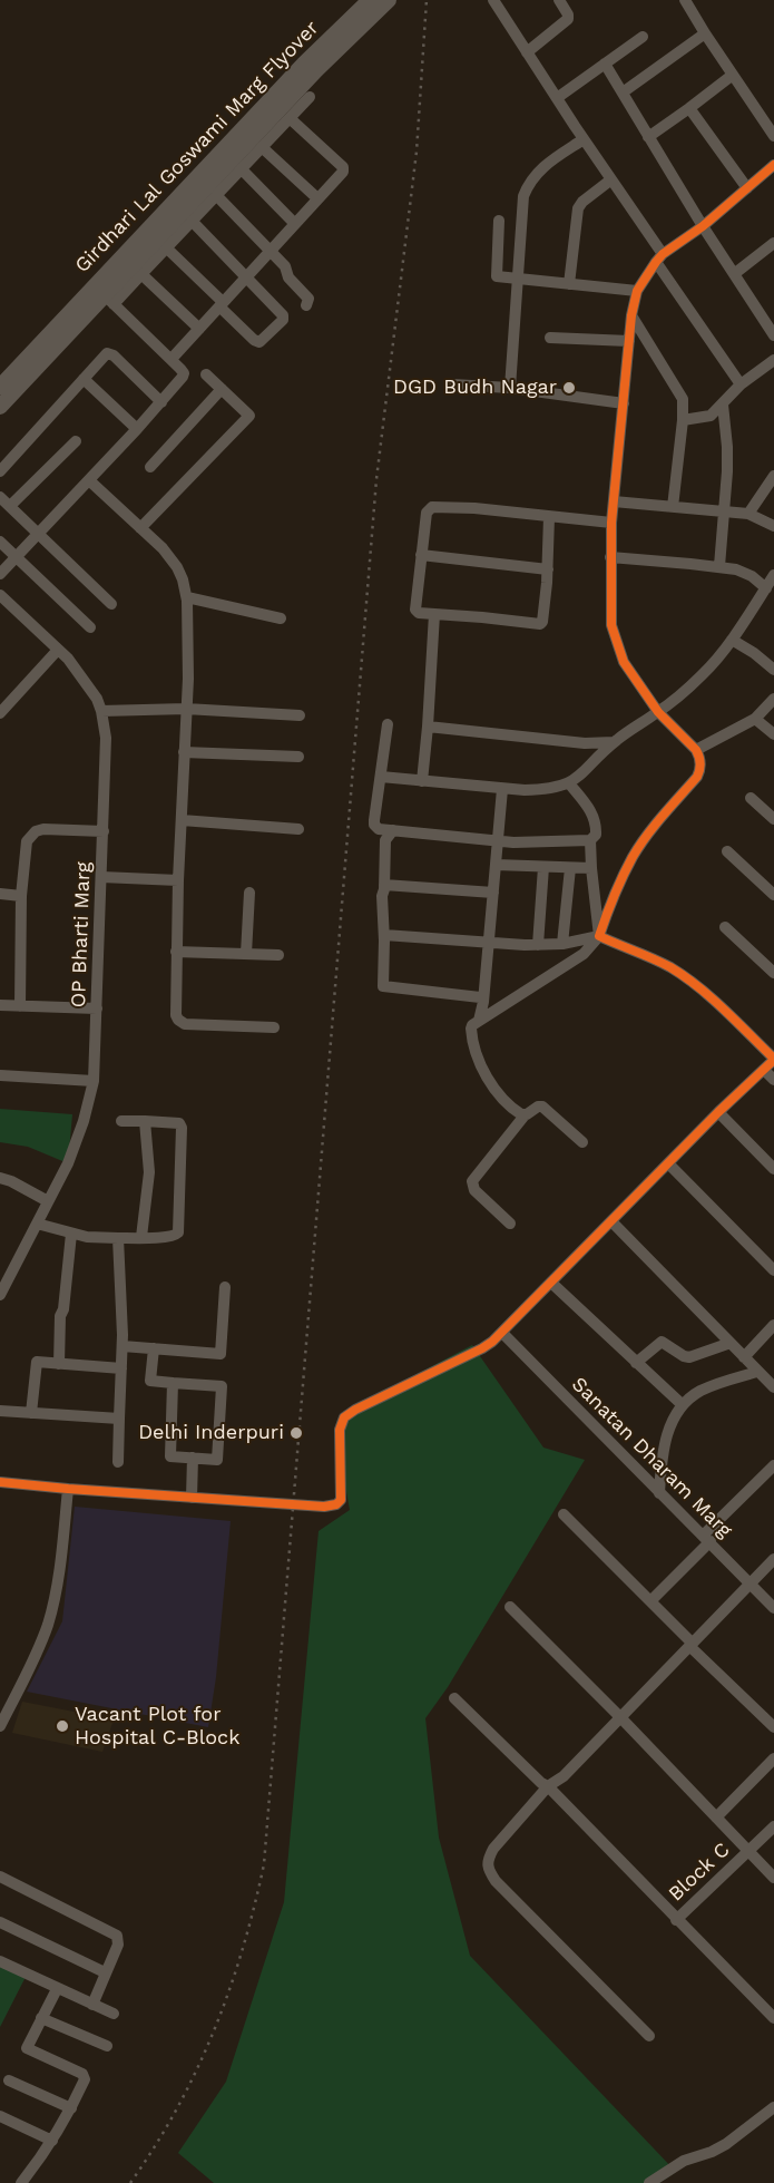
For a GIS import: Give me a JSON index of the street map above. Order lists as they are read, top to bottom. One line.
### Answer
{"streets":{"main road":["Girdhari Lal Goswami Marg Flyover"],"street":["OP Bharti Marg","Sanatan Dharam Marg","Block C"]},"places":["DGD Budh Nagar","Delhi Inderpuri","Vacant Plot for Hospital C-Block"]}
